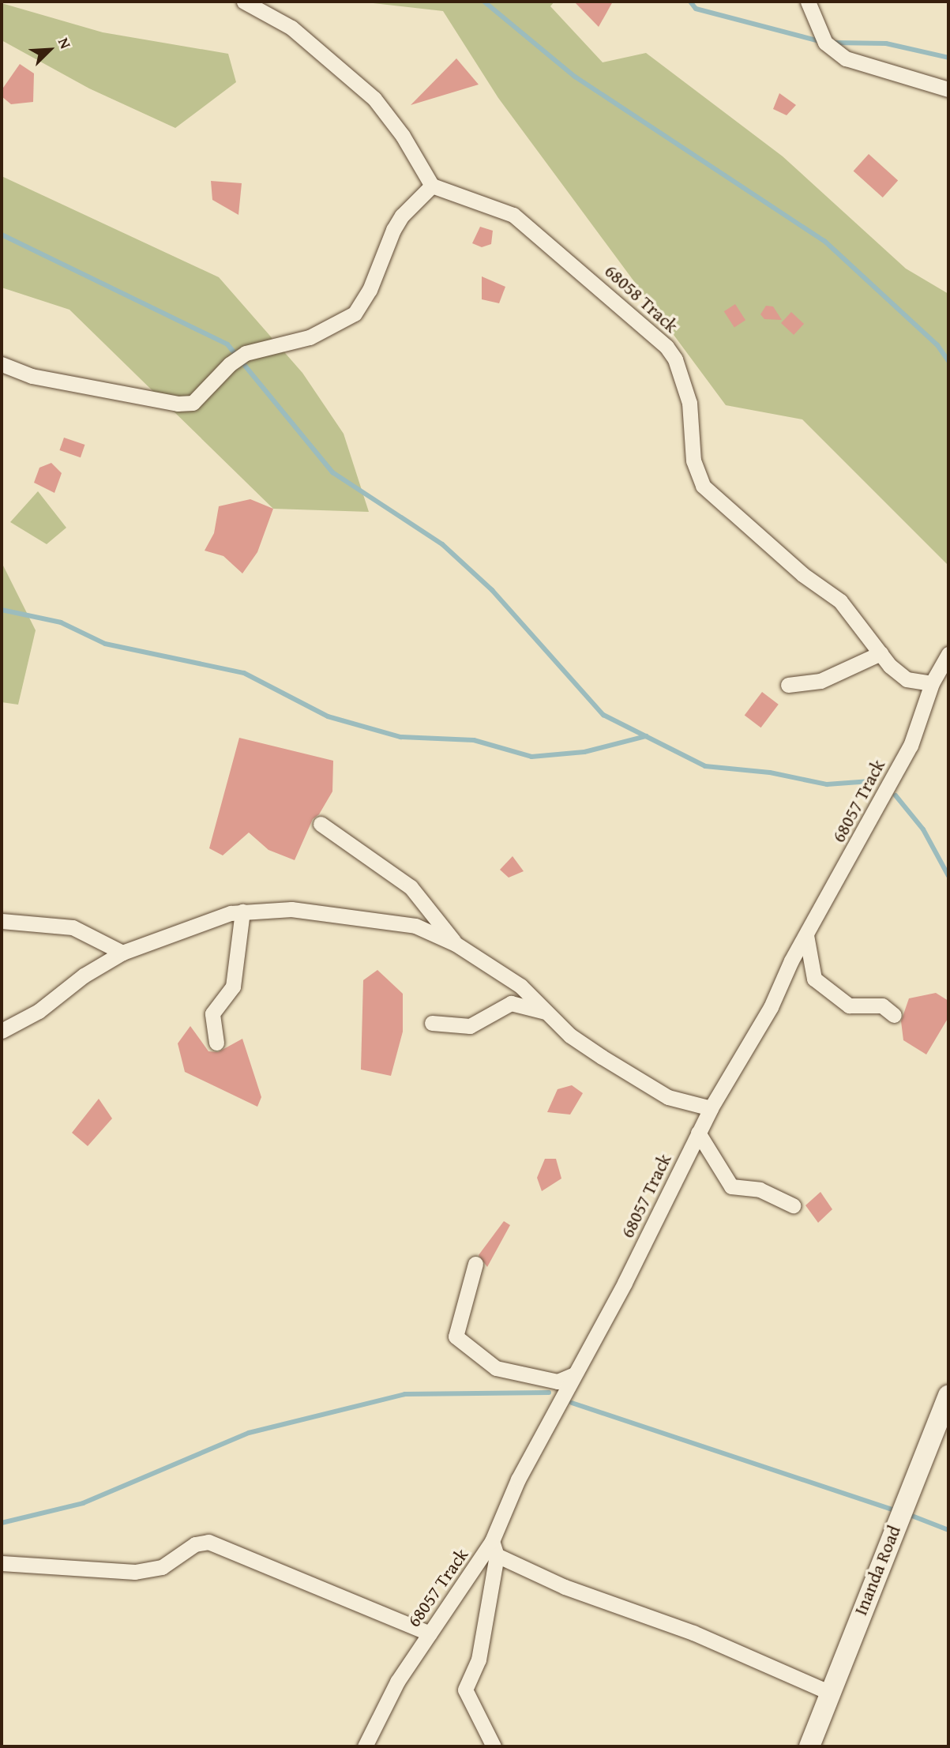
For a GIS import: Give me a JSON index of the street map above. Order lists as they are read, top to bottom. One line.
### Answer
{"streets":{"street":["68058 Track","68057 Track","Inanda Road"]},"crossings":[["68058 Track","68057 Track"]],"north":"top right"}
